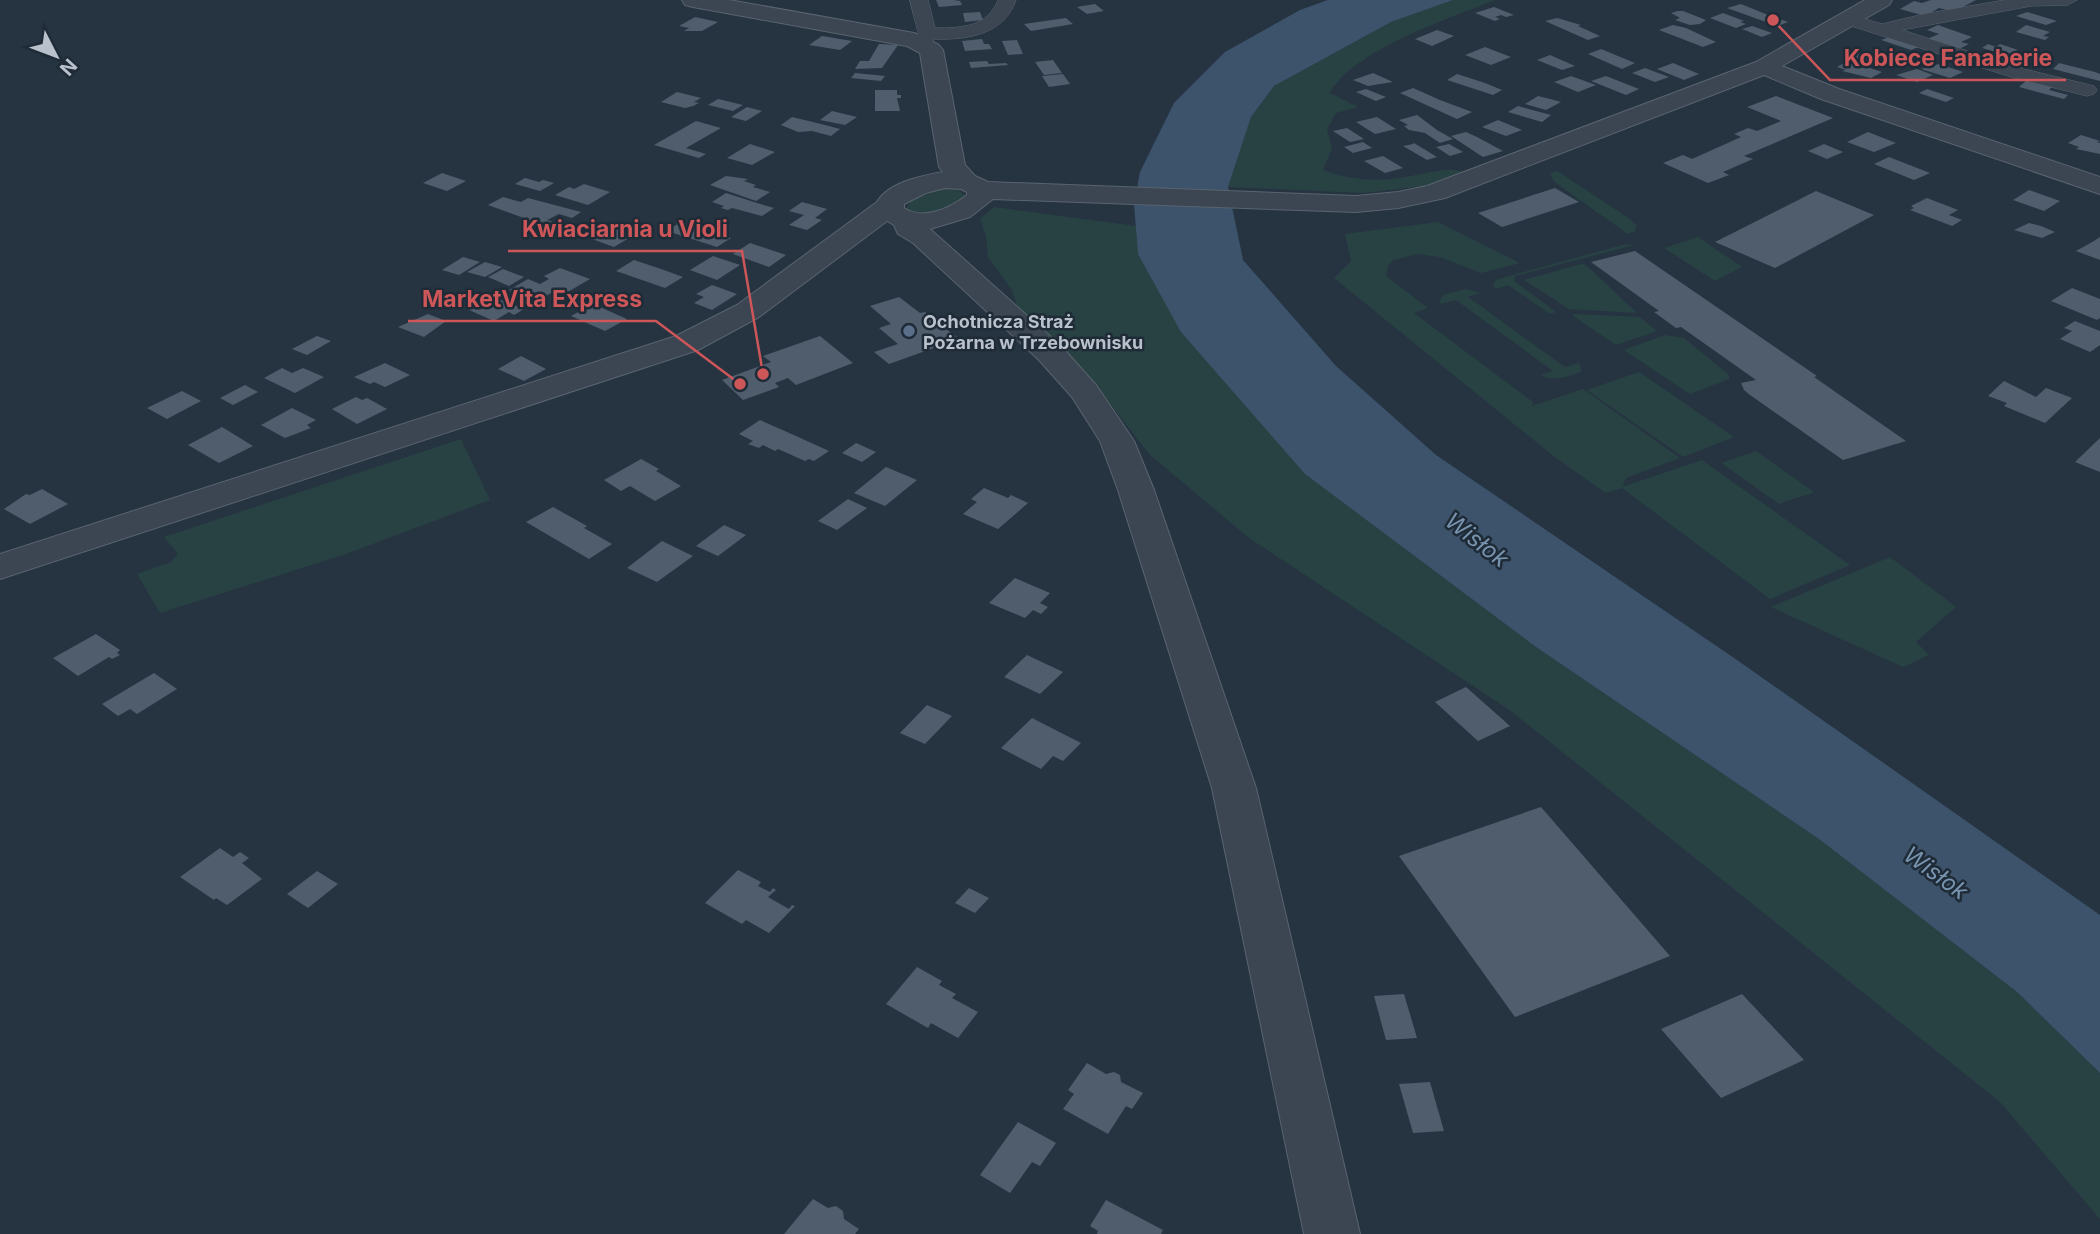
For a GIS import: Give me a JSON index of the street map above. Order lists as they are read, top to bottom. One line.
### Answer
{"water":["Wisłok"],"places":["Kobiece Fanaberie","Ochotnicza Straż Pożarna w Trzebownisku","Kwiaciarnia u Violi","MarketVita Express"],"north":"bottom right"}
